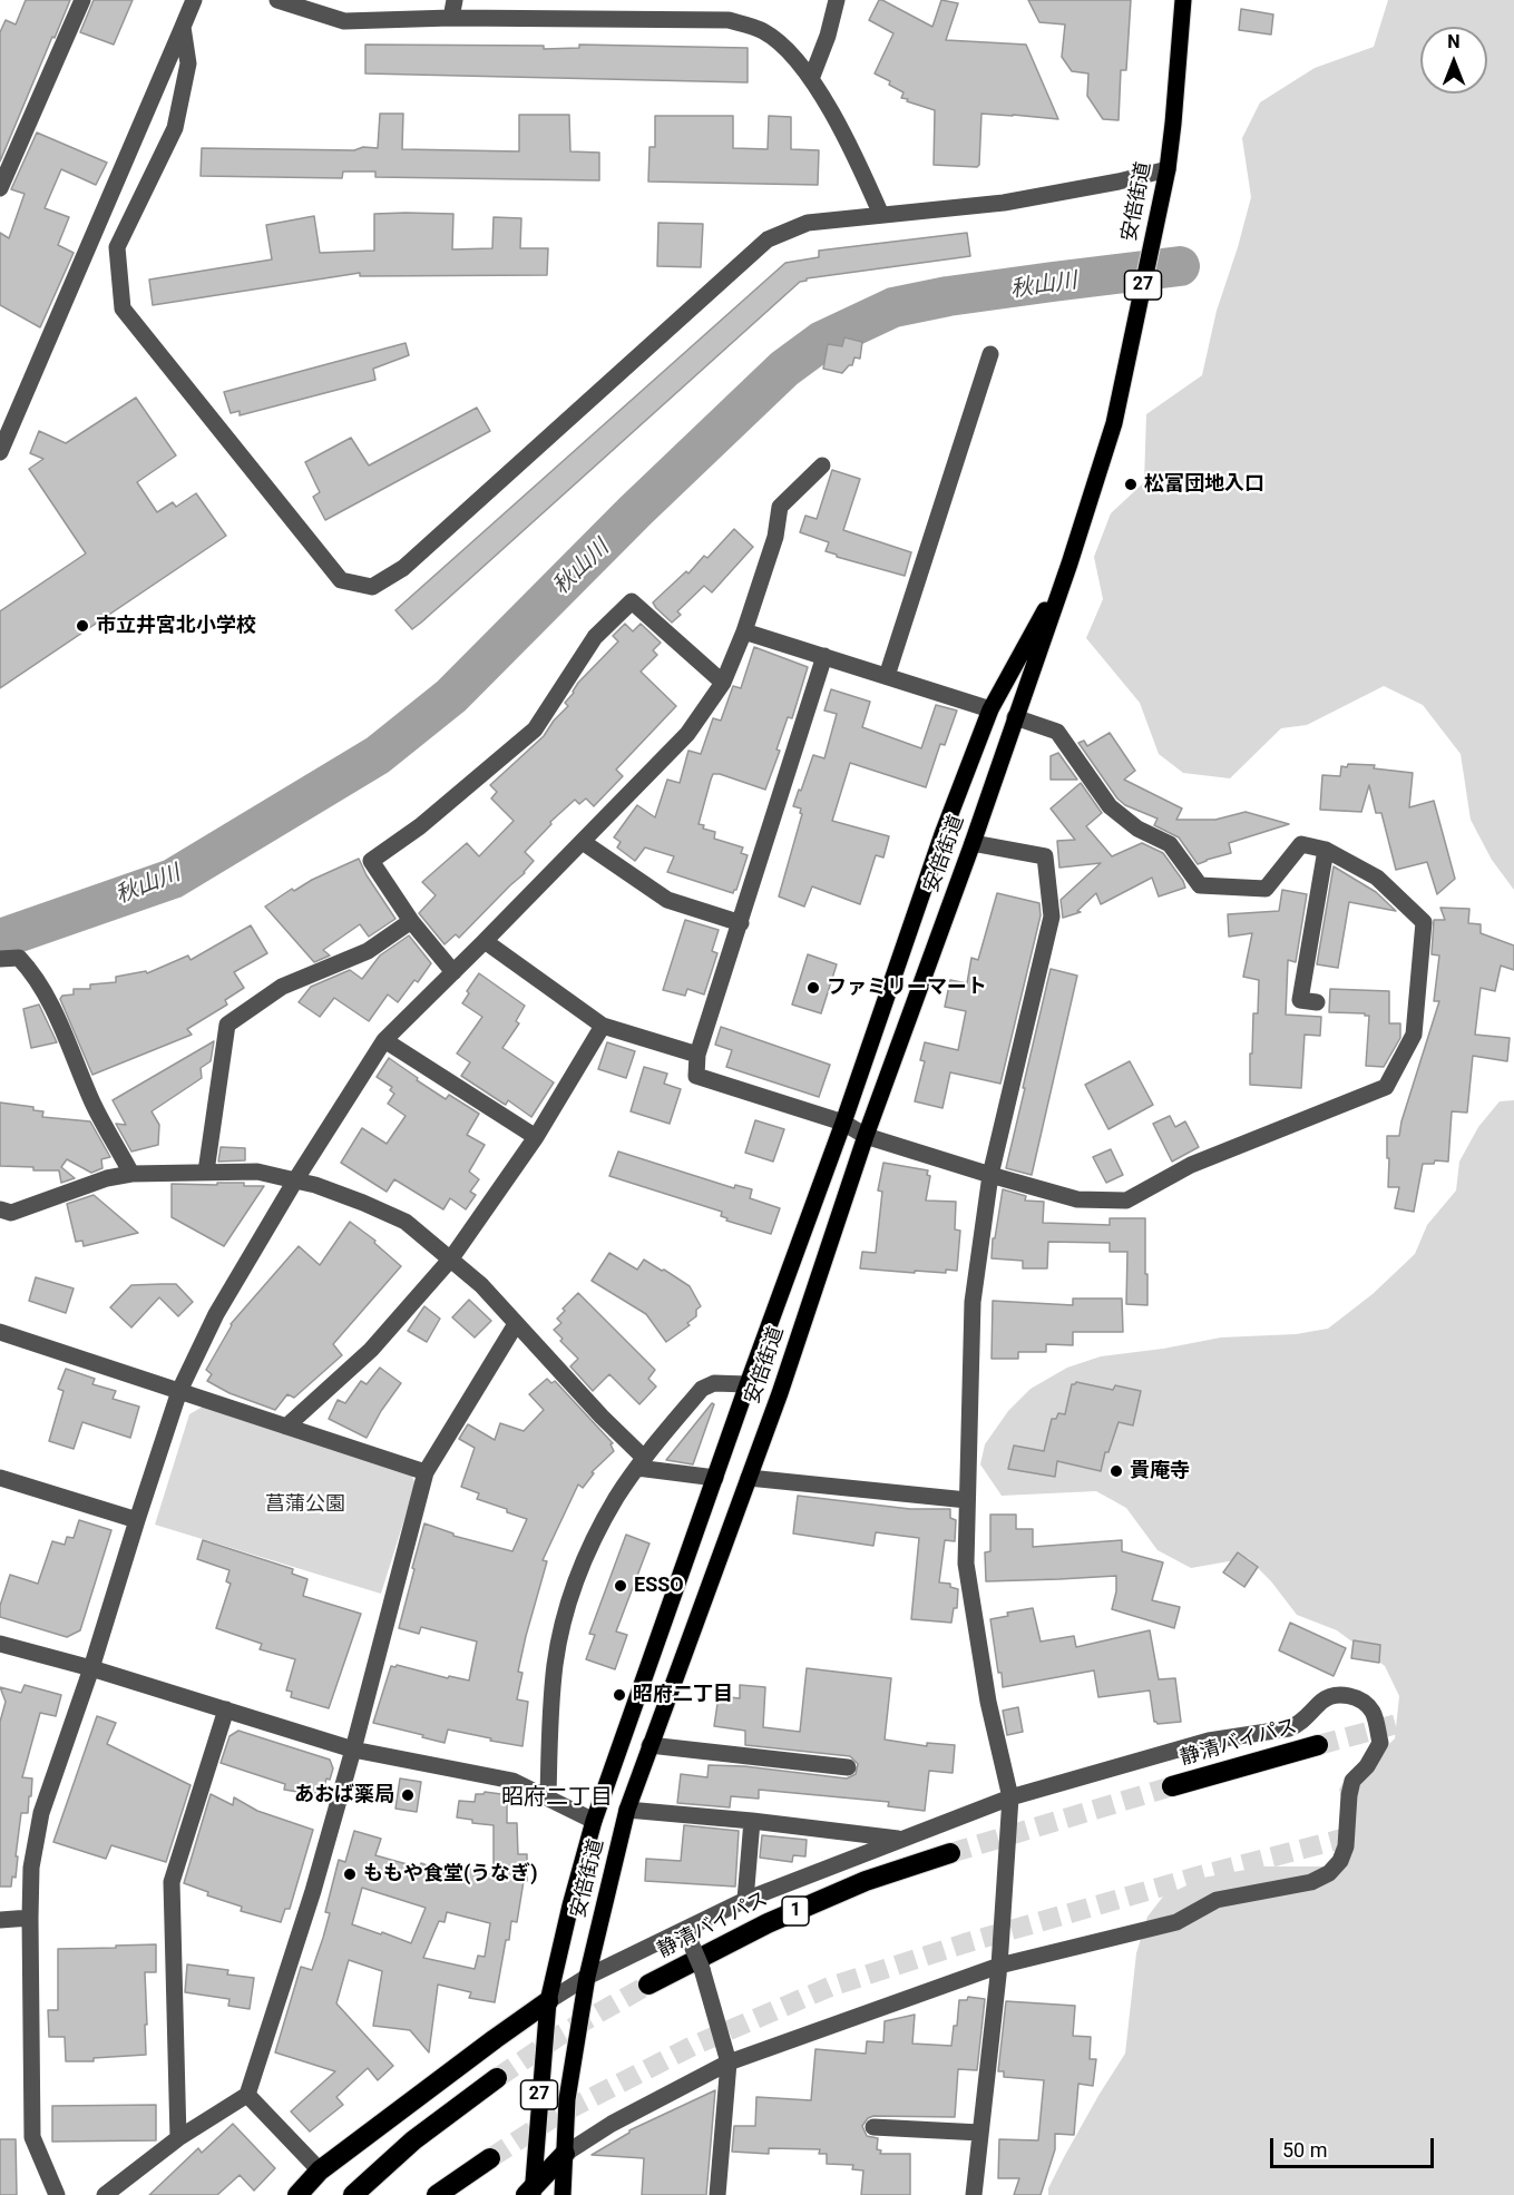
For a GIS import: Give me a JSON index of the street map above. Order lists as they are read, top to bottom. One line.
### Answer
{"streets":{"highway":["静清バイパス","1"],"main road":["安倍街道","27"]},"districts":["昭府二丁目"],"water":["秋山川"],"parks":["菖蒲公園"],"places":["松富団地入口","市立井宮北小学校","ファミリーマート","貴庵寺","ESSO","昭府二丁目","あおば薬局","ももや食堂(うなぎ)"],"scale_bar":"50 m","north":"top"}
